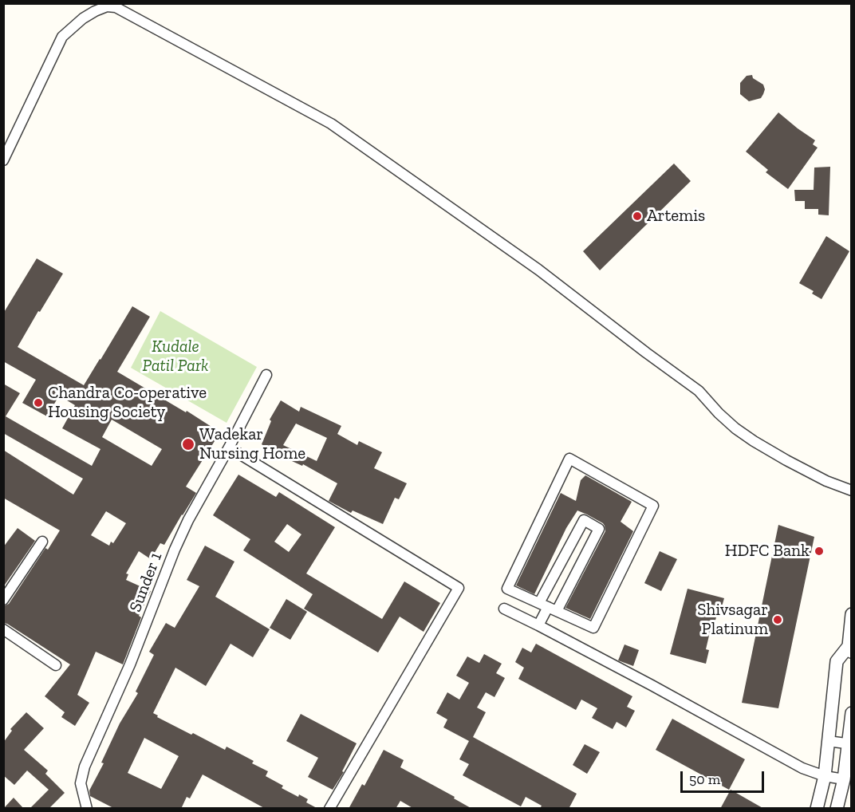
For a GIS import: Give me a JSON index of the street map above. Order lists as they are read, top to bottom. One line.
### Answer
{"streets":{"street":["Sunder 1"]},"parks":["Kudale Patil Park"],"places":["Artemis","Chandra Co-operative Housing Society","Wadekar Nursing Home","HDFC Bank","Shivsagar Platinum"],"scale_bar":"50 m"}
